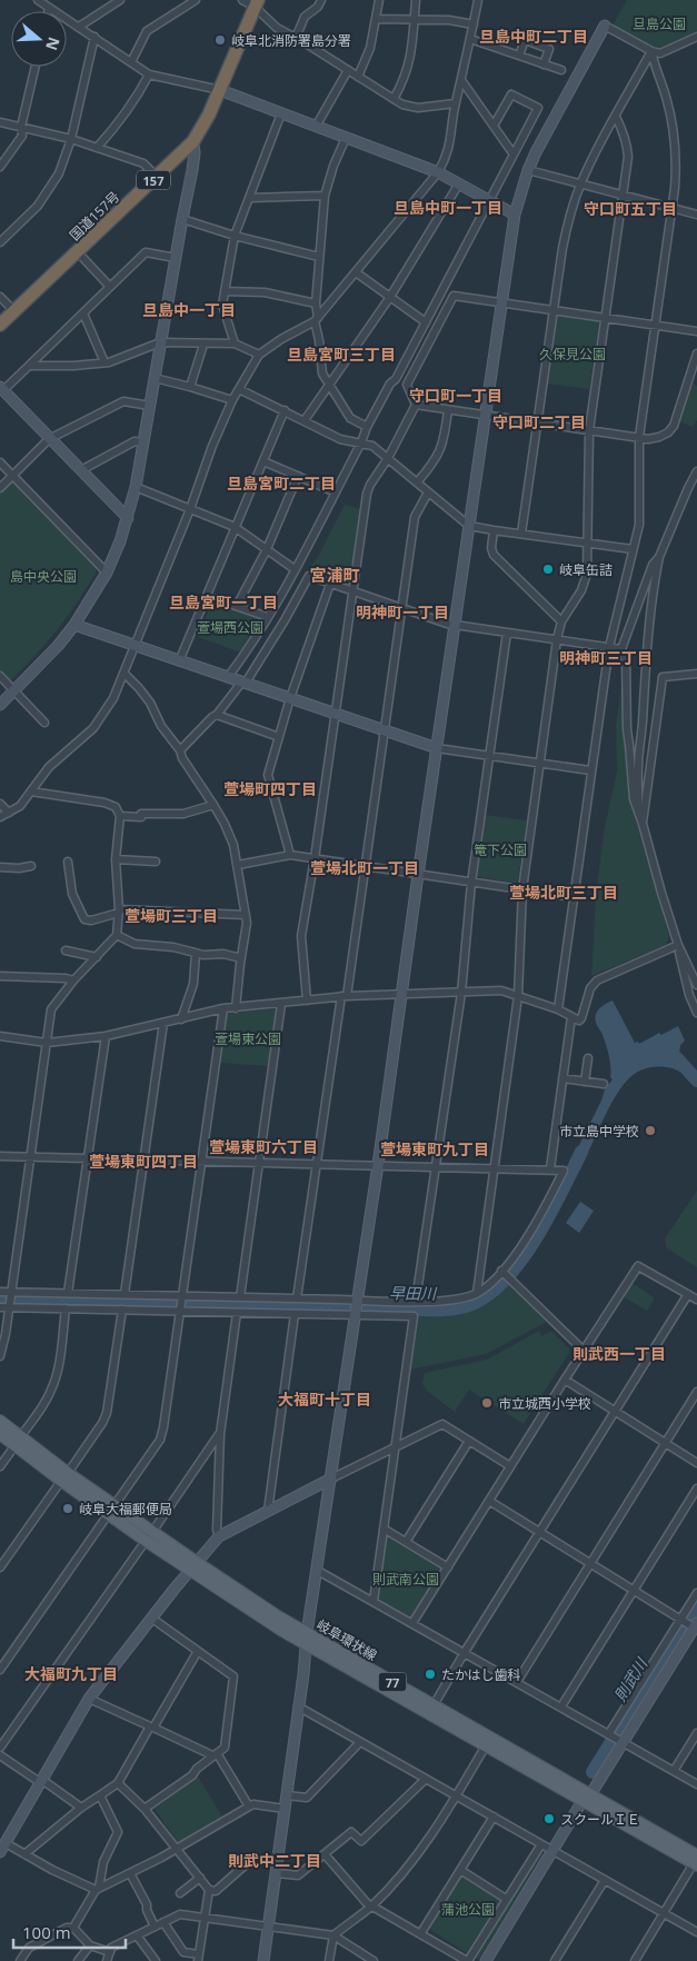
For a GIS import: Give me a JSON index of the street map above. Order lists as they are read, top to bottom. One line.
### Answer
{"streets":{"highway":["157","国道157号"],"main road":["岐阜環状線","77"]},"districts":["旦島中町二丁目","旦島中町一丁目","守口町五丁目","旦島中一丁目","旦島宮町三丁目","守口町一丁目","守口町二丁目","旦島宮町二丁目","宮浦町","旦島宮町一丁目","明神町一丁目","明神町三丁目","萱場町四丁目","萱場北町一丁目","萱場北町三丁目","萱場町三丁目","萱場東町六丁目","萱場東町九丁目","萱場東町四丁目","則武西一丁目","大福町十丁目","大福町九丁目","則武中二丁目"],"water":["早田川","則武川"],"parks":["旦島公園","久保見公園","島中央公園","萱場西公園","篭下公園","萱場東公園","則武南公園","蒲池公園"],"places":["岐阜北消防署島分署","岐阜缶詰","市立島中学校","市立城西小学校","岐阜大福郵便局","たかはし歯科","スクールＩＥ"],"scale_bar":"100 m","north":"right"}
